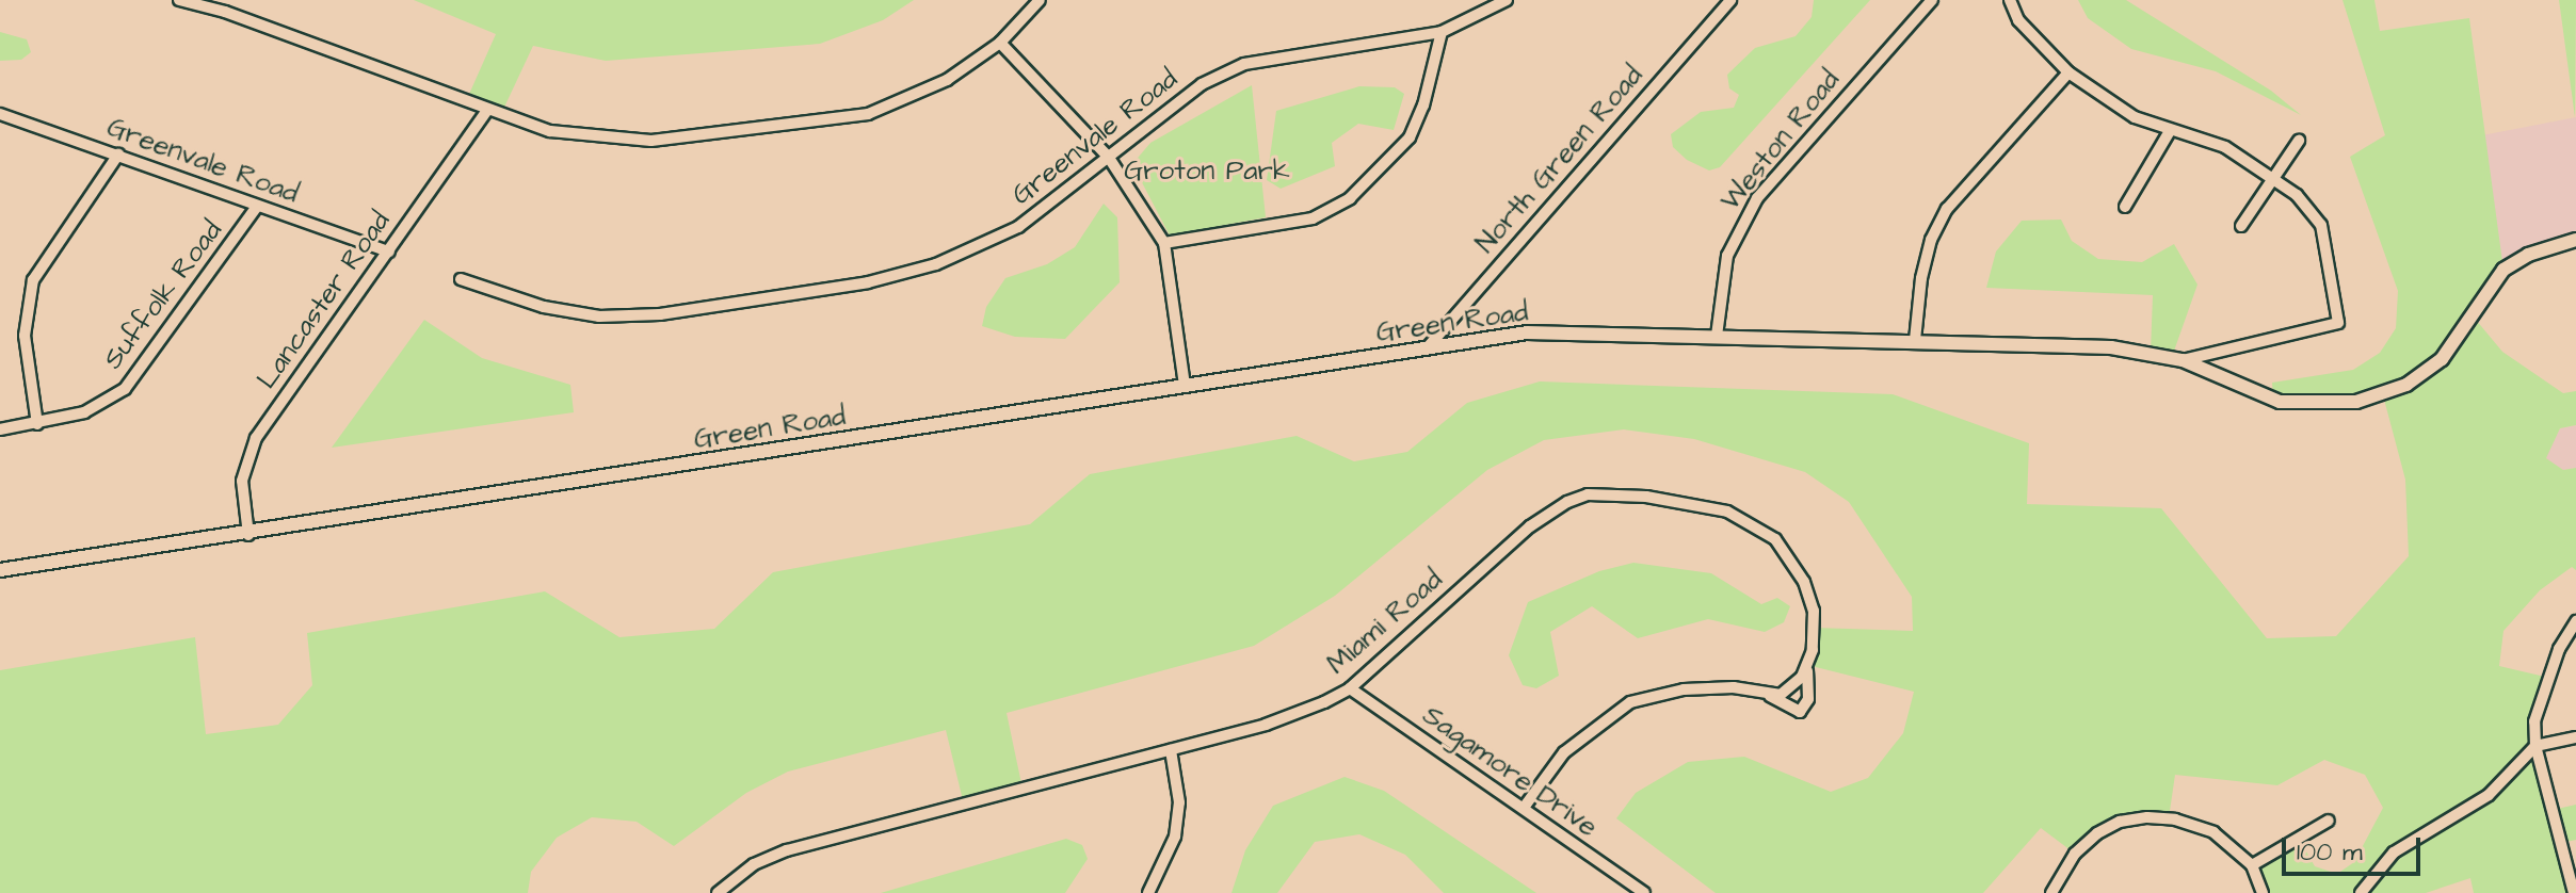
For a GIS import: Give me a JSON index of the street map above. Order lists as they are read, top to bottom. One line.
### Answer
{"streets":{"main road":["Green Road"],"street":["Greenvale Road","Weston Road","North Green Road","Suffolk Road","Lancaster Road","Miami Road","Sagamore Drive"]},"crossings":[["Greenvale Road","Suffolk Road"],["Greenvale Road","Lancaster Road"],["Weston Road","Green Road"],["North Green Road","Green Road"],["Lancaster Road","Green Road"],["Miami Road","Sagamore Drive"]],"parks":["Groton Park"],"scale_bar":"100 m"}
